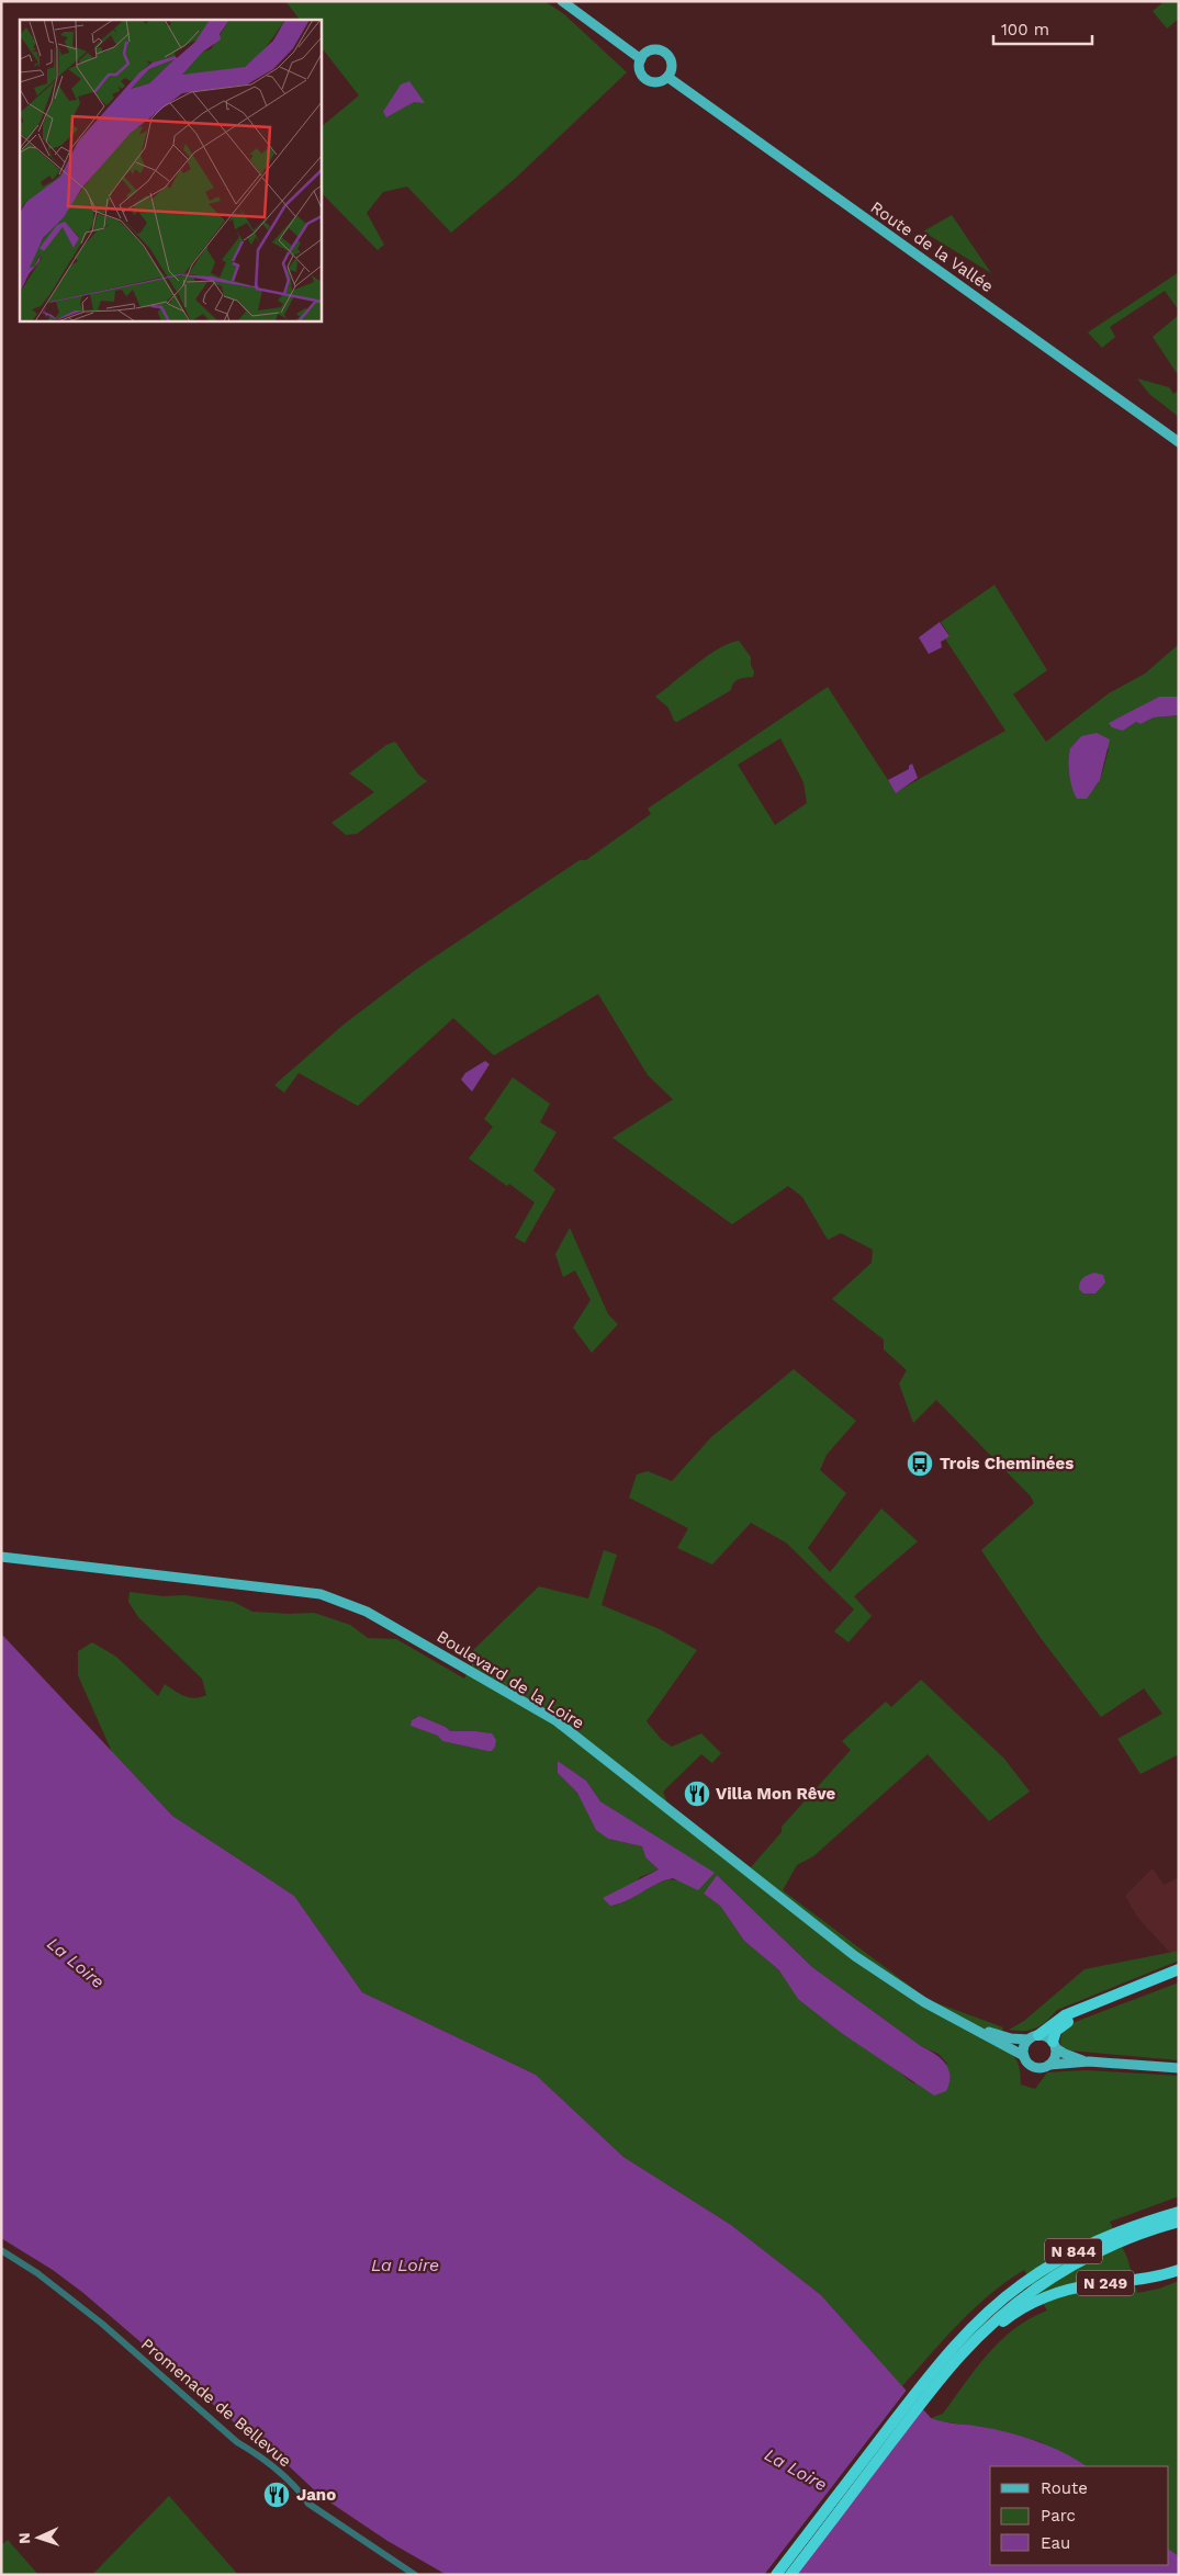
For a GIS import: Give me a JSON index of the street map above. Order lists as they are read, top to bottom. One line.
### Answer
{"streets":{"highway":["N 844","N 249"],"main road":["Route de la Vallée","Boulevard de la Loire"],"street":["Promenade de Bellevue"]},"crossings":[["N 844","N 249"]],"water":["La Loire"],"places":{"bus stop":["Trois Cheminées"],"restaurant":["Villa Mon Rêve","Jano"]},"legend":["Route","Parc","Eau"],"scale_bar":"100 m","north":"left"}
